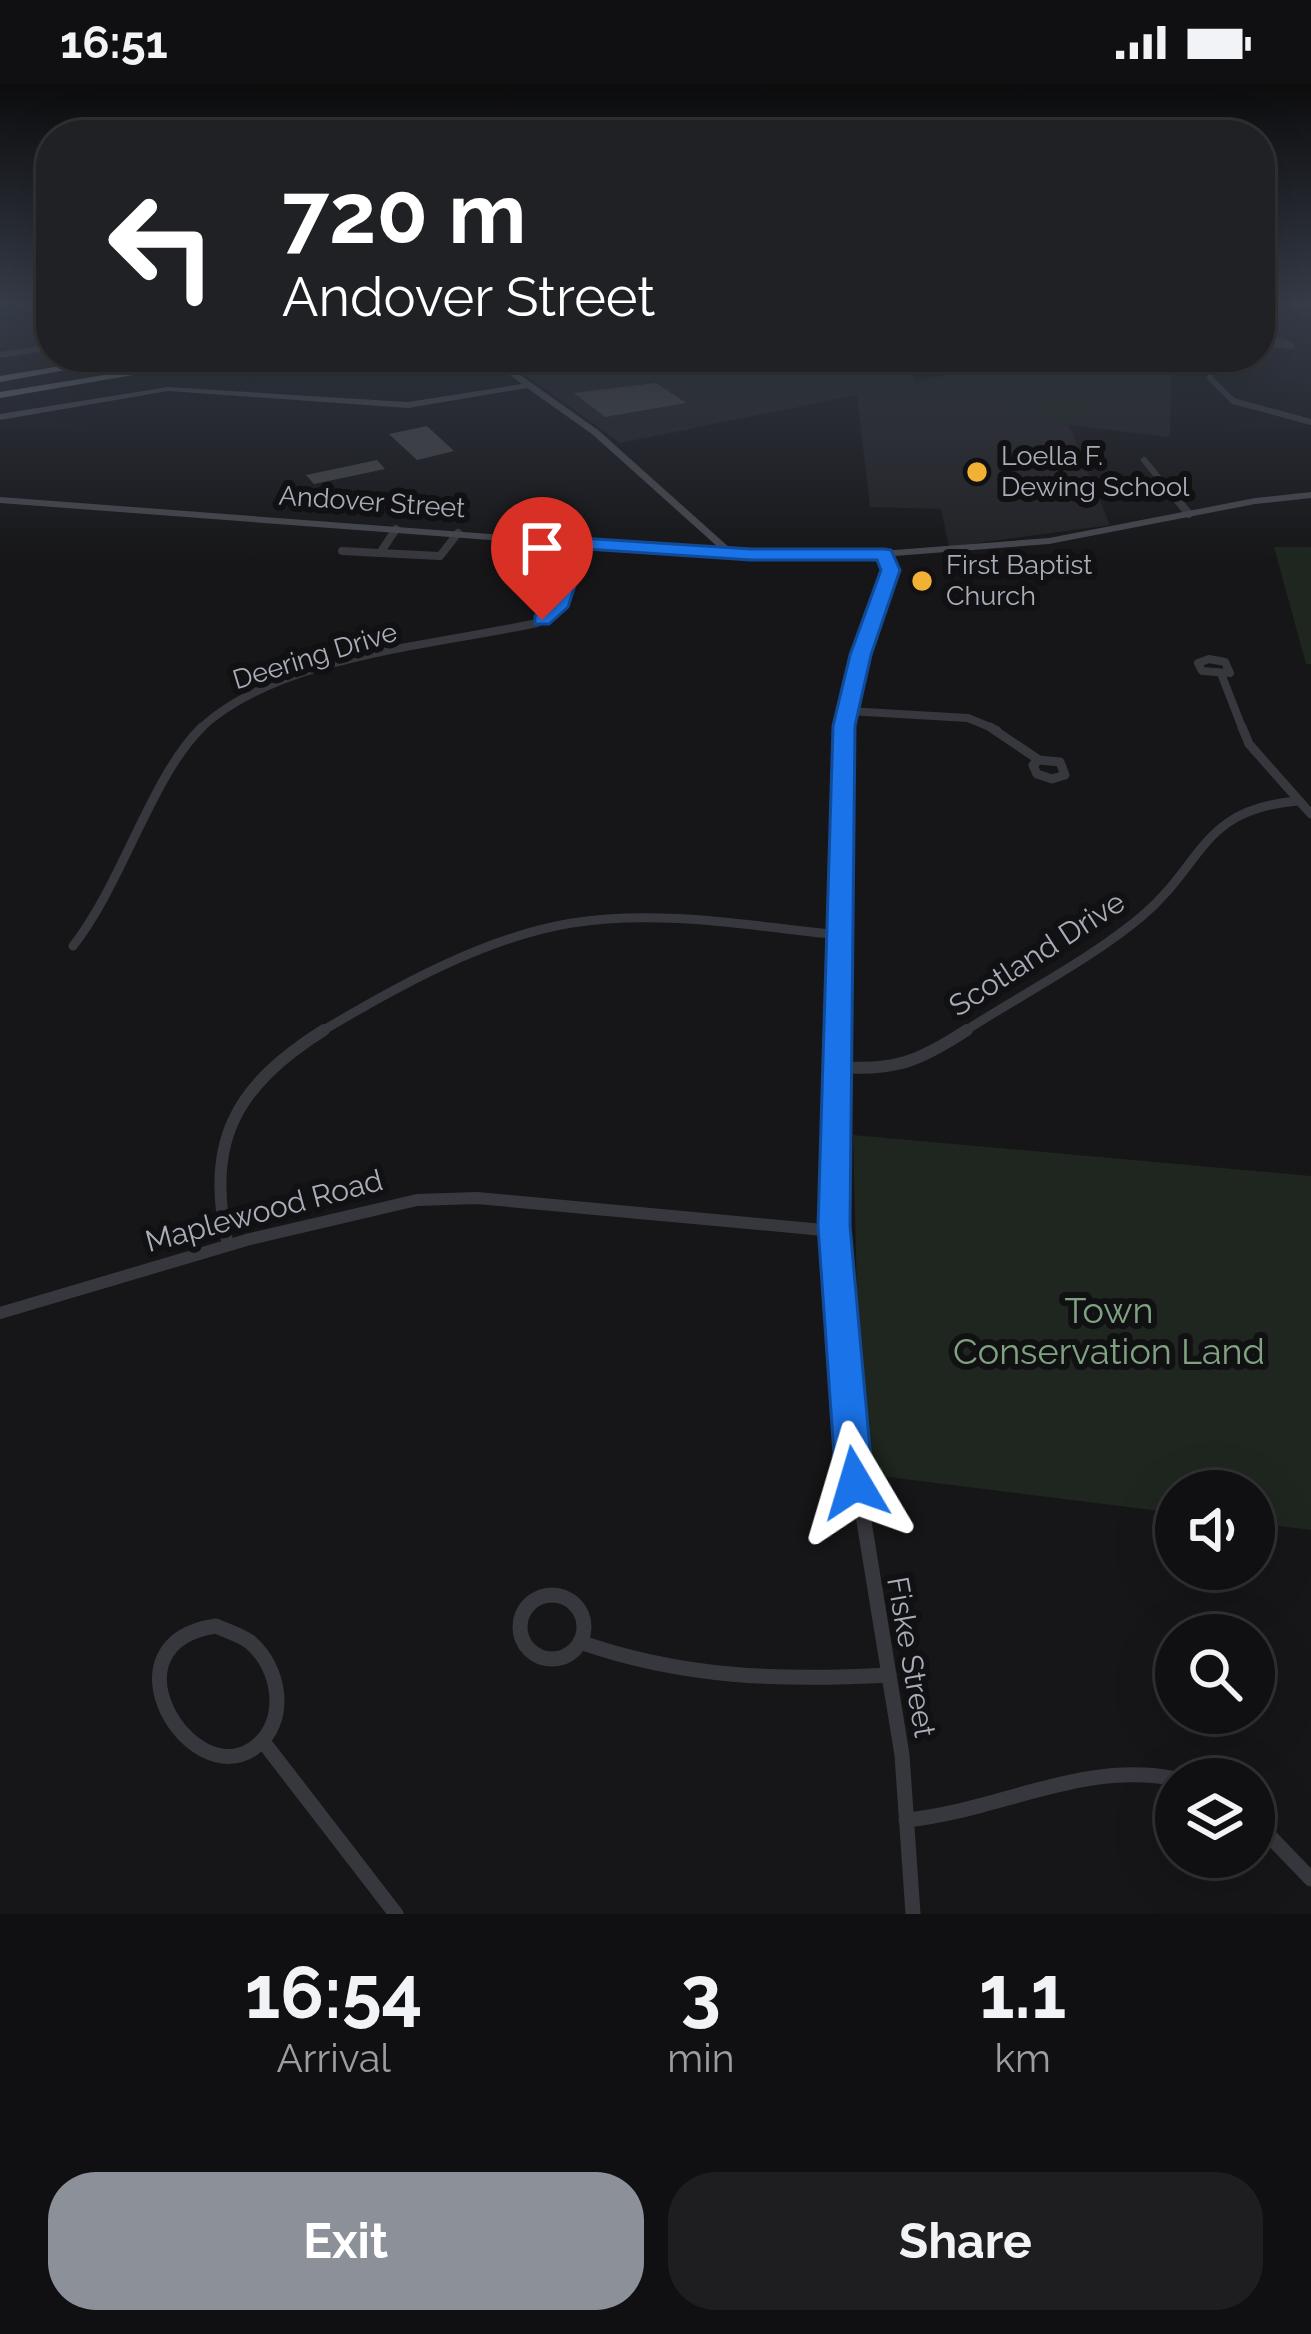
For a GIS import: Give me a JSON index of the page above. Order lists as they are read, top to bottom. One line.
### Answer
{"streets":{"main road":["Andover Street"],"street":["Deering Drive","Scotland Drive","Maplewood Road","Fiske Street"]},"crossings":[["Andover Street","Deering Drive"],["Andover Street","Fiske Street"],["Scotland Drive","Fiske Street"],["Maplewood Road","Fiske Street"]],"parks":["Town Conservation Land"],"places":["Loella F. Dewing School","First Baptist Church"],"page":{"status":"16:51","turn":["720 m","Andover Street"],"eta":["16:54","Arrival","3","min","1.1","km"],"buttons":["Exit","Share"]}}
